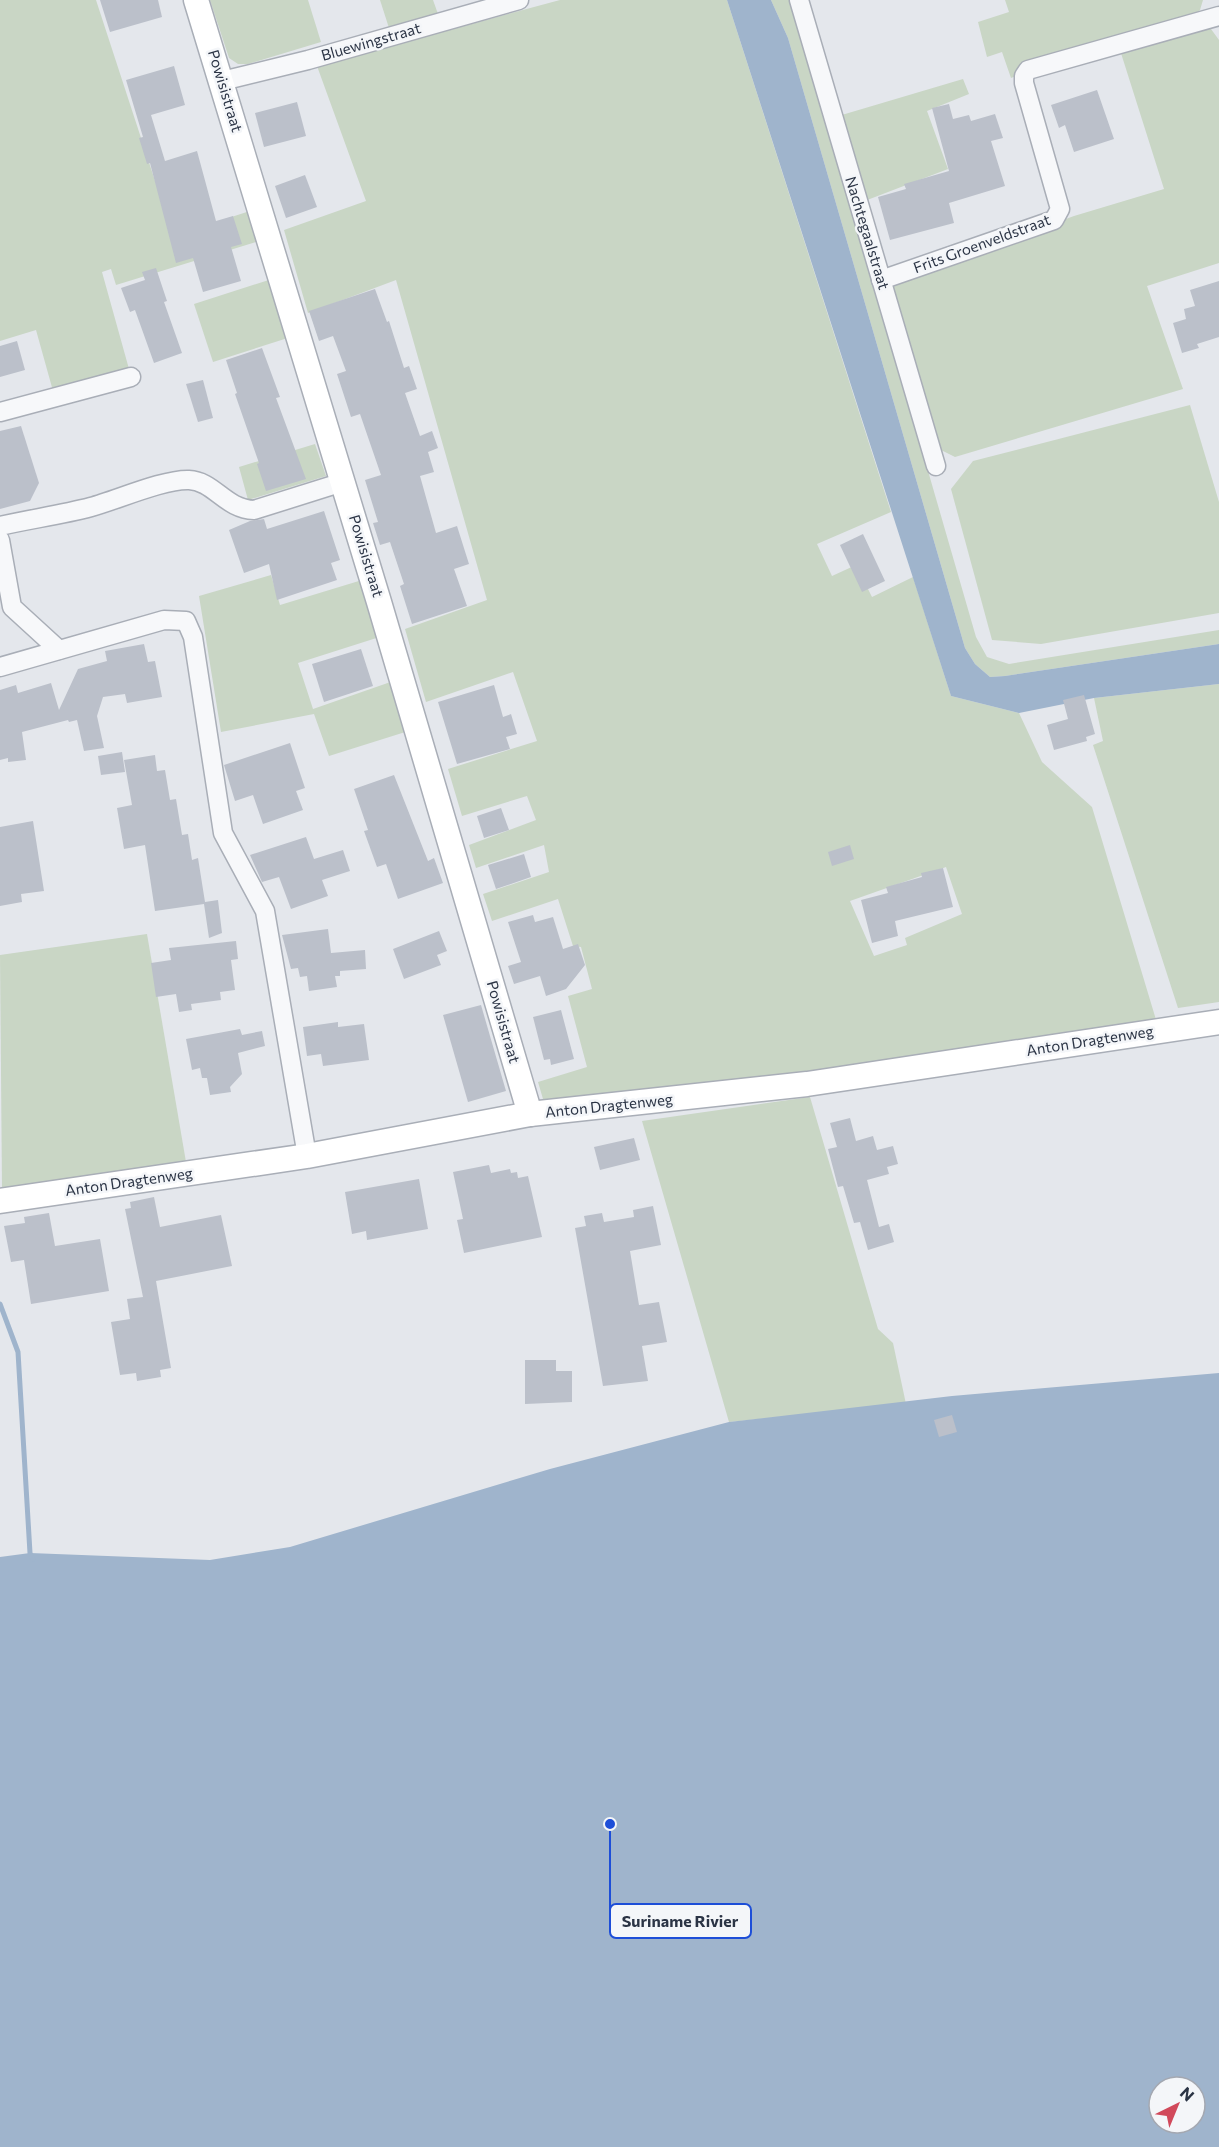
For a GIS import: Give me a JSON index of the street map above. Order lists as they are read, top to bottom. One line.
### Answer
{"streets":{"main road":["Powisistraat","Anton Dragtenweg"],"street":["Bluewingstraat","Nachtegaalstraat","Frits Groenveldstraat"]},"crossings":[["Bluewingstraat","Powisistraat"],["Powisistraat","Anton Dragtenweg"],["Nachtegaalstraat","Frits Groenveldstraat"]],"places":["Suriname Rivier"],"north":"top right"}
